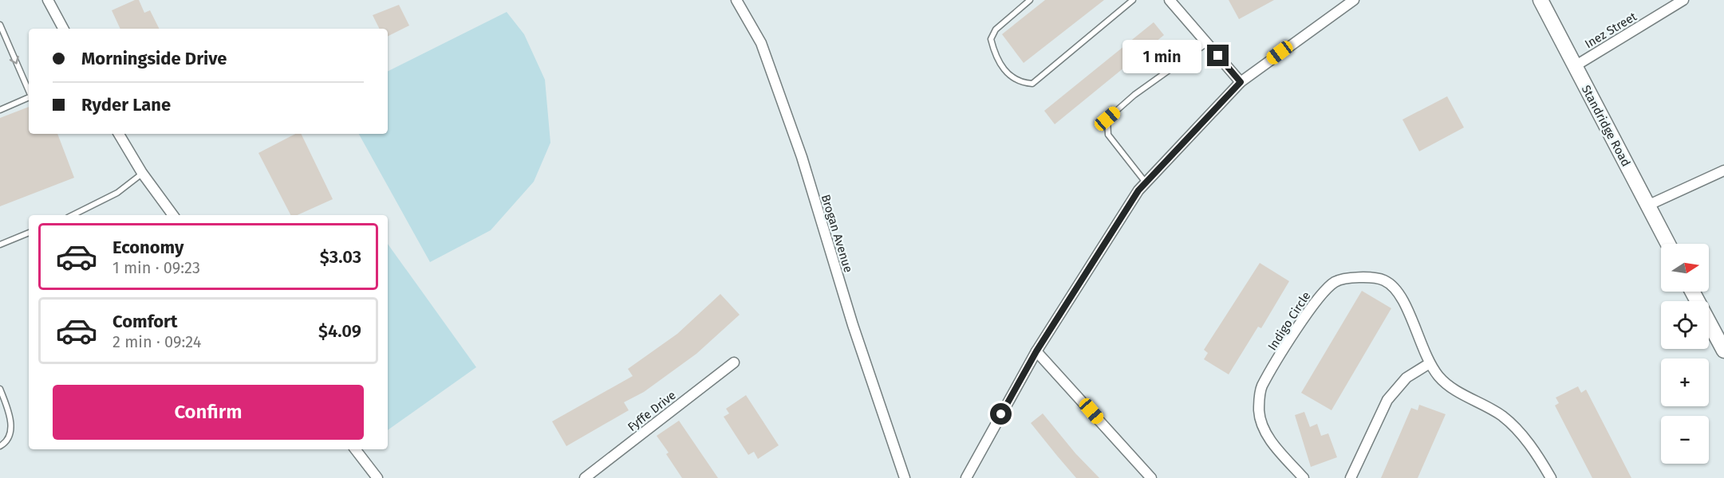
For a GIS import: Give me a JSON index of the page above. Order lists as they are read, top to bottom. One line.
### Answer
{"streets":{"street":["Inez Street","Standridge Road","Brogan Avenue","Indigo Circle","Fyffe Drive"]},"crossings":[["Inez Street","Standridge Road"]],"north":"right","page":{"banner":["Morningside Drive","Ryder Lane"],"bubble":"1 min","list":[{"name":"Economy","note":"1 min · 09:23","value":"$3.03"},{"name":"Comfort","note":"2 min · 09:24","value":"$4.09"}],"map_buttons":["+","−"],"buttons":"Confirm"}}
